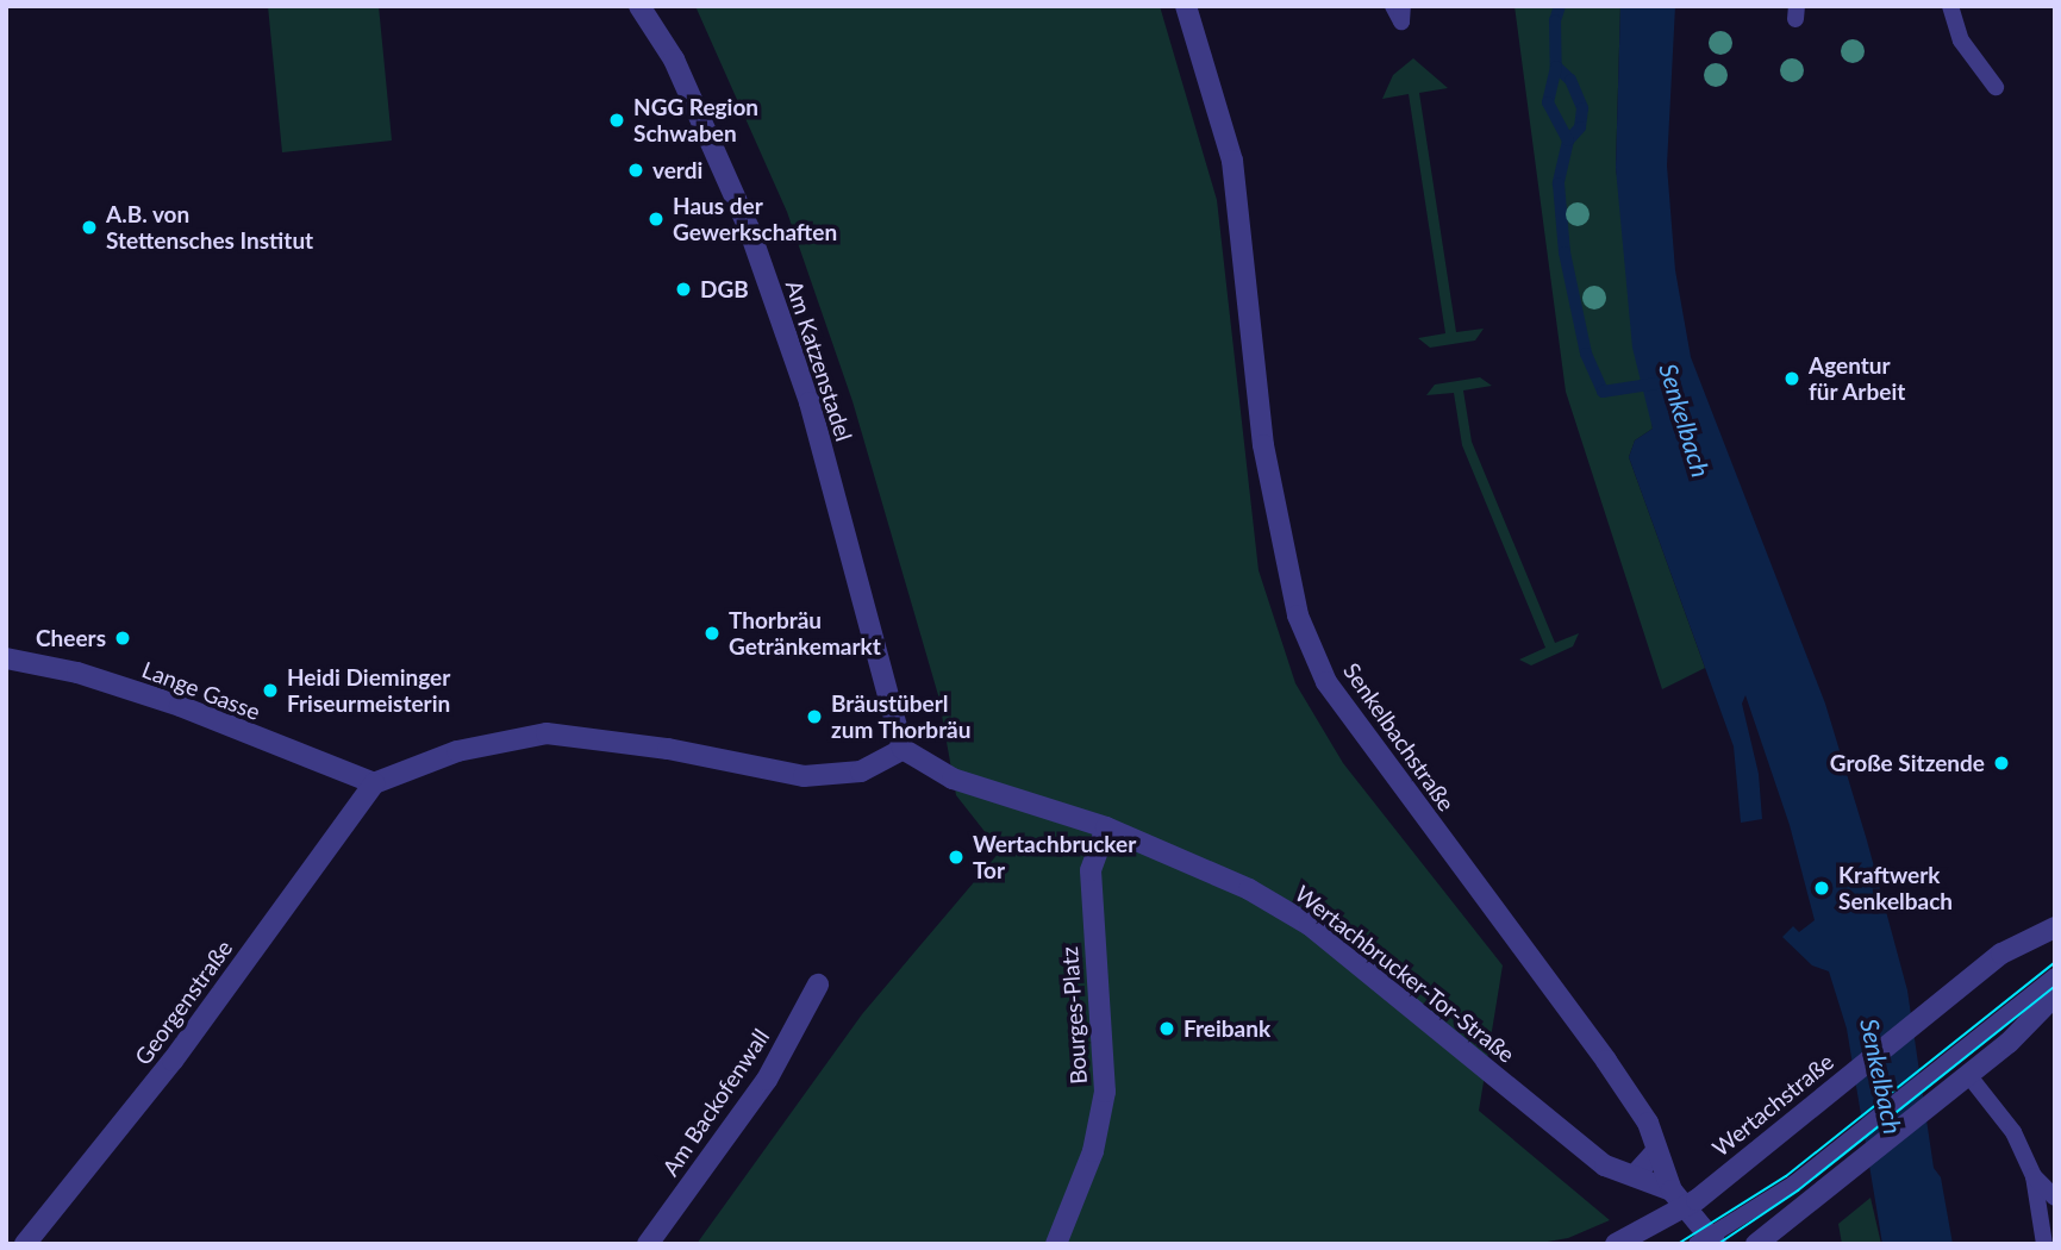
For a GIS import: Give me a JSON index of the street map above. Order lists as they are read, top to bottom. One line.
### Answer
{"streets":{"street":["Am Katzenstadel","Lange Gasse","Senkelbachstraße","Wertachbrucker-Tor-Straße","Georgenstraße","Bourges-Platz","Am Backofenwall","Wertachstraße"]},"crossings":[["Am Katzenstadel","Wertachbrucker-Tor-Straße"],["Lange Gasse","Georgenstraße"],["Senkelbachstraße","Wertachbrucker-Tor-Straße"],["Senkelbachstraße","Wertachstraße"],["Wertachbrucker-Tor-Straße","Bourges-Platz"],["Wertachbrucker-Tor-Straße","Wertachstraße"]],"water":["Senkelbach"],"places":["NGG Region Schwaben","verdi","Haus der Gewerkschaften","A.B. von Stettensches Institut","DGB","Agentur für Arbeit","Thorbräu Getränkemarkt","Cheers","Heidi Dieminger Friseurmeisterin","Bräustüberl zum Thorbräu","Große Sitzende","Wertachbrucker Tor","Kraftwerk Senkelbach","Freibank"]}
